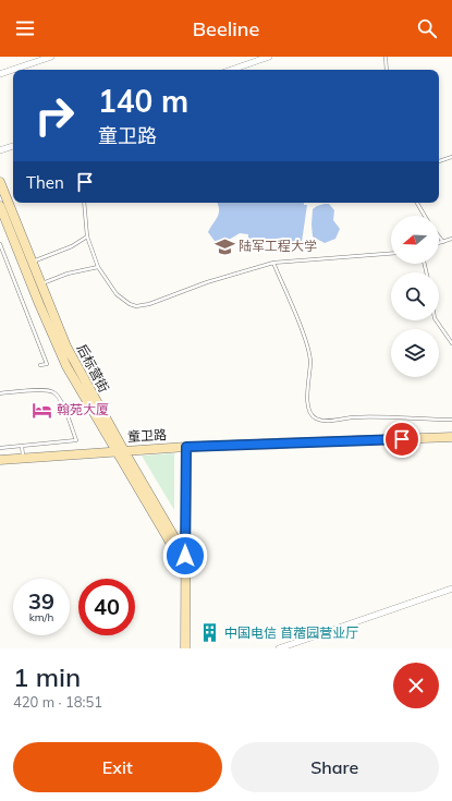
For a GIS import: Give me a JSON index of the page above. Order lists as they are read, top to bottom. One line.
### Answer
{"streets":{"street":["后标营街","童卫路"]},"crossings":[["后标营街","童卫路"]],"places":{"school or university":["陆军工程大学"],"hotel":["翰苑大厦"],"building":["中国电信 苜蓿园营业厅"]},"north":"left","page":{"header":"Beeline","turn":["140 m","童卫路"],"then":"Then","speed":"39 km/h","limit":"40","heading":["1 min","420 m · 18:51"],"buttons":["Exit","Share"]}}
